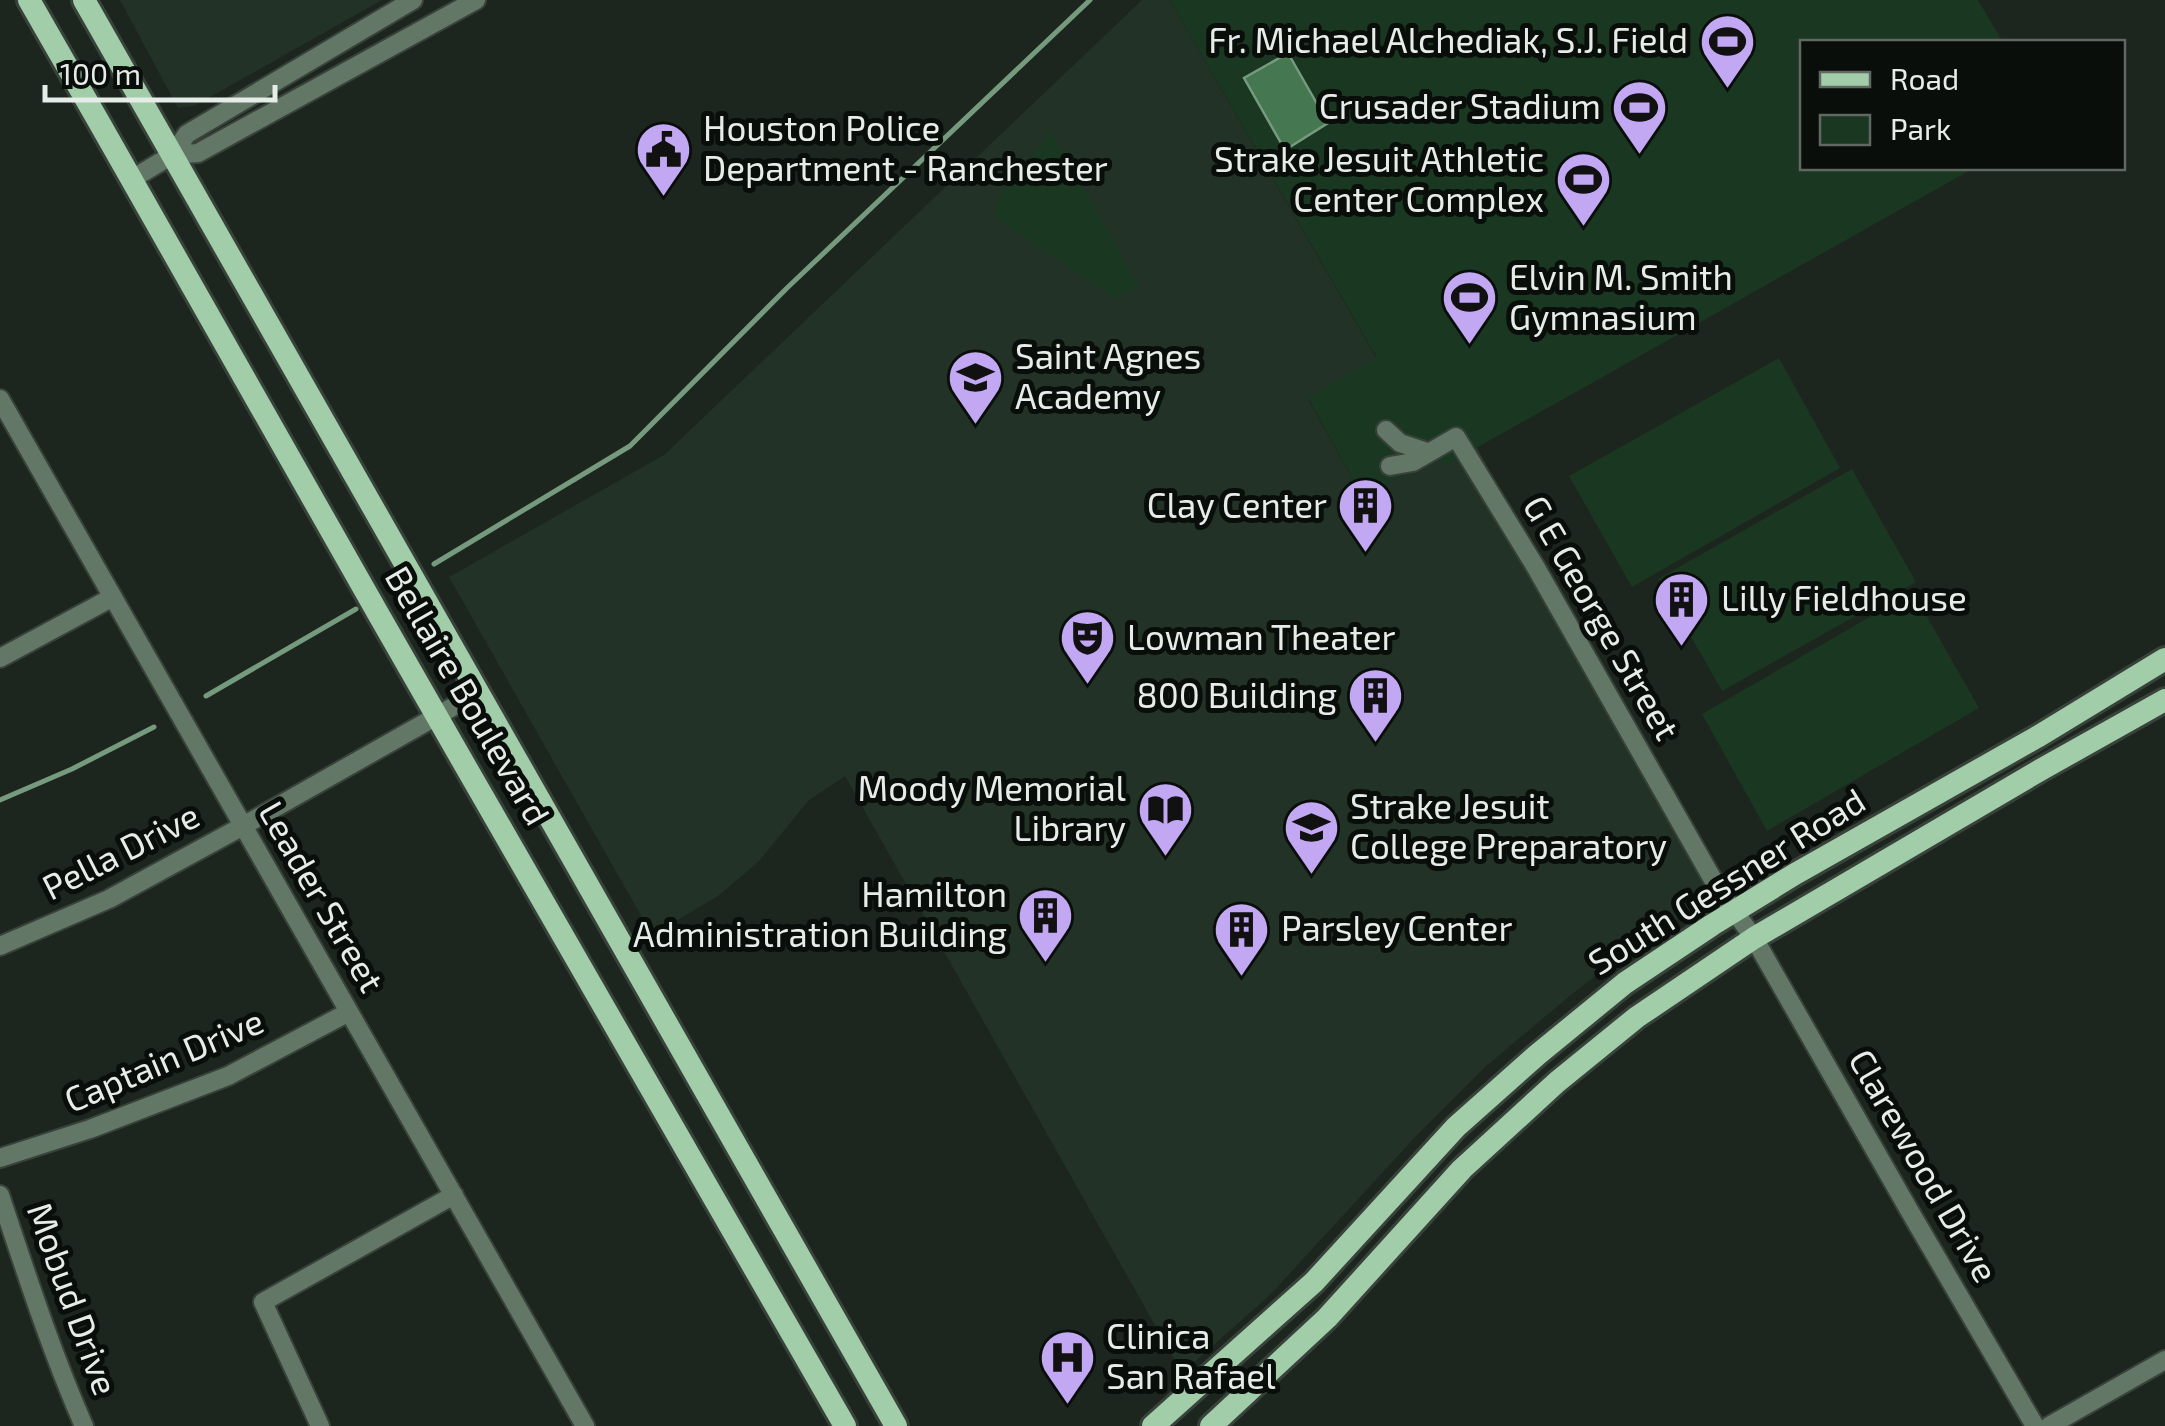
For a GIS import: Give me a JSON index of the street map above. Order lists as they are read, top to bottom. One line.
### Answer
{"streets":{"main road":["Bellaire Boulevard","South Gessner Road"],"street":["G E George Street","Pella Drive","Leader Street","Captain Drive","Clarewood Drive","Mobud Drive"]},"crossings":[["G E George Street","South Gessner Road"],["G E George Street","Clarewood Drive"],["Bellaire Boulevard","Pella Drive"],["Pella Drive","Leader Street"],["South Gessner Road","Clarewood Drive"],["Leader Street","Captain Drive"]],"places":{"sports":["Fr. Michael Alchediak, S.J. Field","Crusader Stadium","Strake Jesuit Athletic Center Complex","Elvin M. Smith Gymnasium"],"public building":["Houston Police Department - Ranchester"],"school or university":["Saint Agnes Academy","Strake Jesuit College Preparatory"],"building":["Clay Center","Lilly Fieldhouse","800 Building","Hamilton Administration Building","Parsley Center"],"theatre":["Lowman Theater"],"library":["Moody Memorial Library"],"hospital":["Clinica San Rafael"]},"legend":["Road","Park"],"scale_bar":"100 m"}
